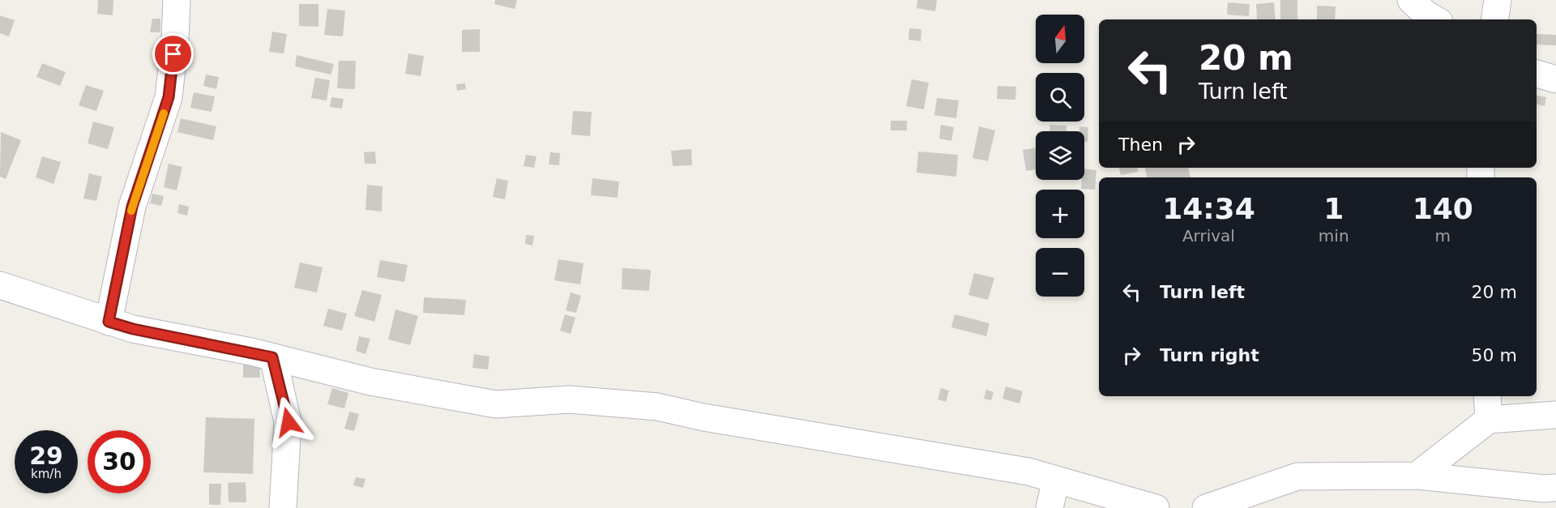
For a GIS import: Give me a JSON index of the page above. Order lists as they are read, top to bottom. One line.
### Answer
{"north":"top","page":{"map_buttons":["+","−"],"turn":["20 m","Turn left"],"then":"Then","eta":["14:34","Arrival","1","min","140","m"],"list":[{"name":"Turn left","value":"20 m"},{"name":"Turn right","value":"50 m"}],"speed":"29 km/h","limit":"30"}}
